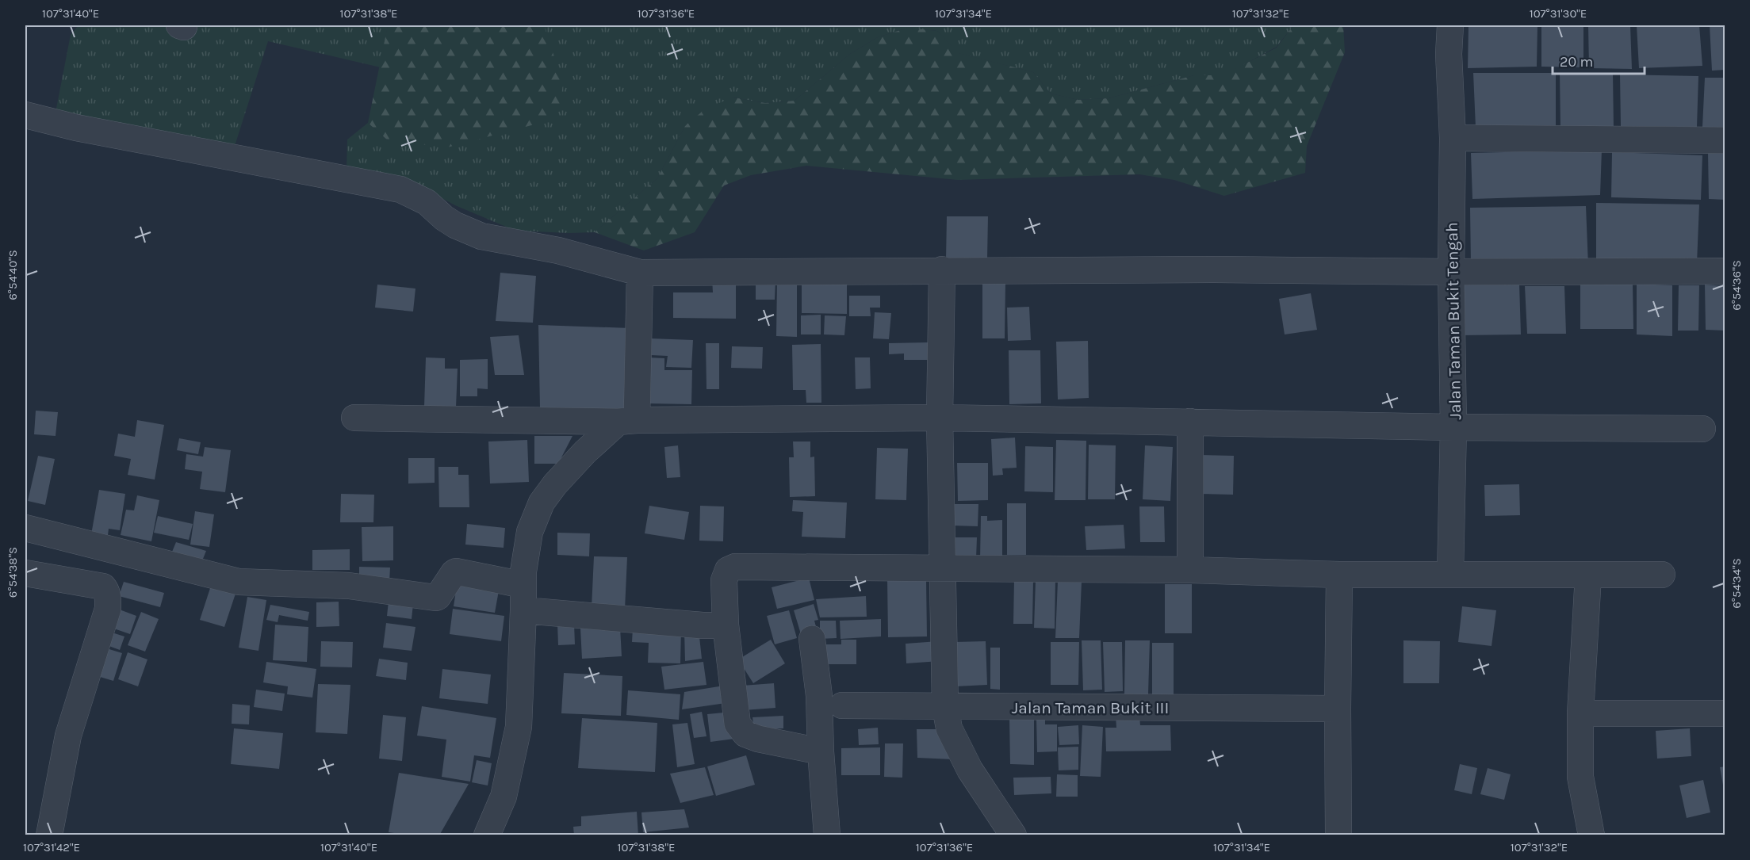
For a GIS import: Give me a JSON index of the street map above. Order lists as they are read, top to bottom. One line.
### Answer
{"streets":{"street":["Jalan Taman Bukit Tengah","Jalan Taman Bukit III"]},"scale_bar":"20 m","coordinates":["107°31'40\"E","107°31'38\"E","107°31'36\"E","107°31'34\"E","107°31'32\"E","107°31'30\"E","6°54'40\"S","6°54'36\"S","6°54'38\"S","6°54'34\"S","107°31'42\"E"]}
